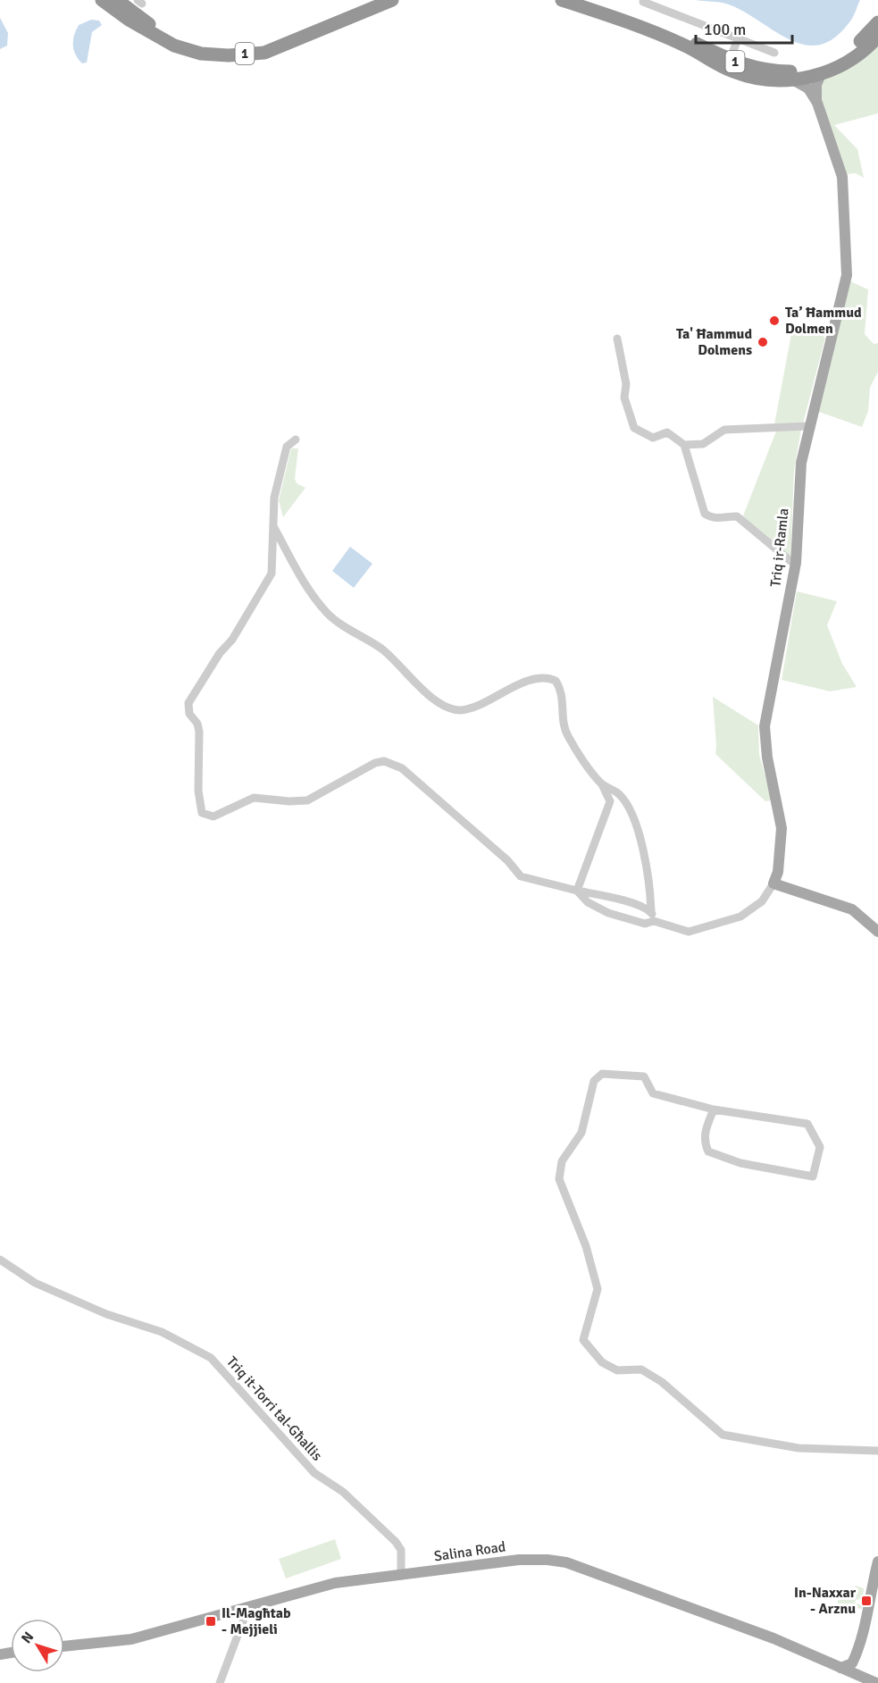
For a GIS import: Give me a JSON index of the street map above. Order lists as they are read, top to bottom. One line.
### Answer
{"streets":{"highway":["1"],"main road":["Triq ir-Ramla","Salina Road"],"street":["Triq it-Torri tal-Għallis"]},"crossings":[["1","Triq ir-Ramla"],["Triq it-Torri tal-Għallis","Salina Road"]],"places":{"other":["Ta’ Ħammud Dolmen","Ta' Ħammud Dolmens"],"transit":["In-Naxxar - Arznu","Il-Magħtab - Mejjieli"]},"scale_bar":"100 m","north":"top left"}
